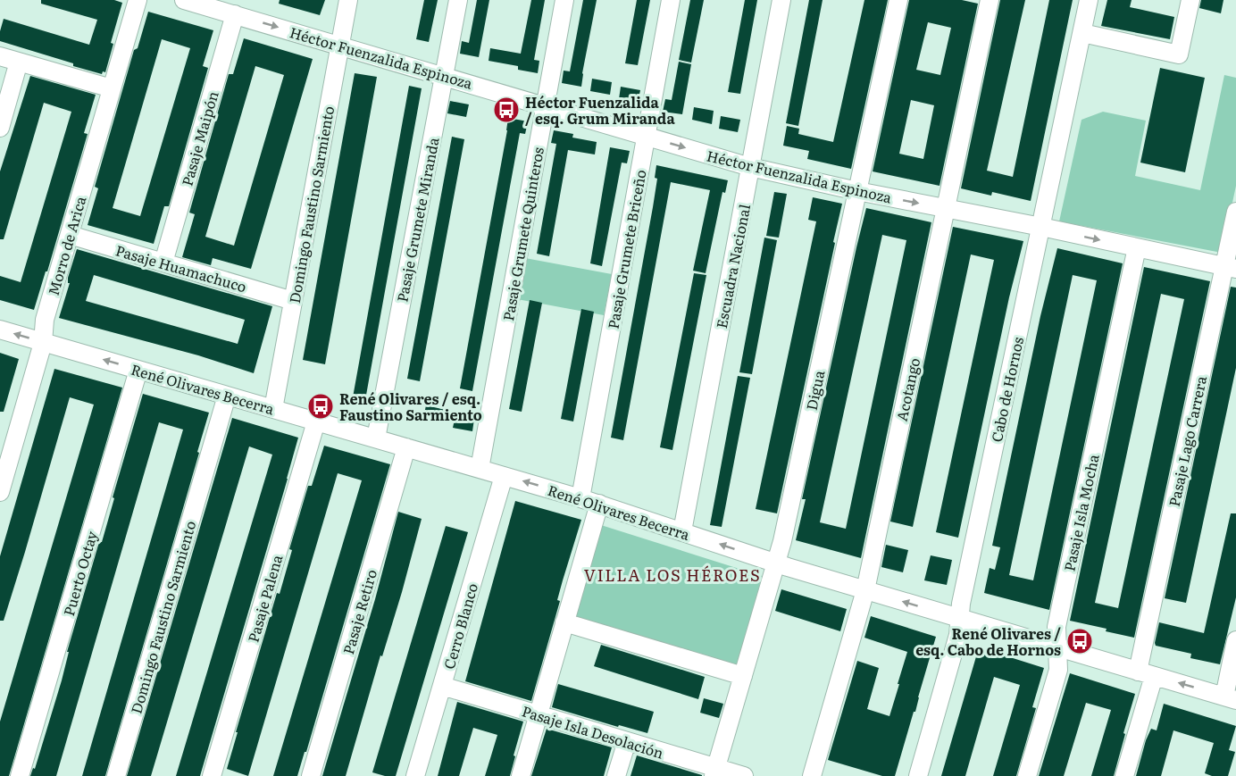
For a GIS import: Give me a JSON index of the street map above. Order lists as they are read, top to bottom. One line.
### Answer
{"streets":{"street":["Héctor Fuenzalida Espinoza","Pasaje Maipón","Domingo Faustino Sarmiento","Pasaje Grumete Miranda","Pasaje Grumete Quinteros","Morro de Arica","Pasaje Grumete Briceño","Escuadra Nacional","Pasaje Huamachuco","René Olivares Becerra","Acotango","Cabo de Hornos","Digua","Pasaje Lago Carrera","Pasaje Isla Mocha","Puerto Octay","Pasaje Palena","Pasaje Retiro","Cerro Blanco","Pasaje Isla Desolación"]},"crossings":[["Héctor Fuenzalida Espinoza","Pasaje Maipón"],["Héctor Fuenzalida Espinoza","Domingo Faustino Sarmiento"],["Héctor Fuenzalida Espinoza","Pasaje Grumete Miranda"],["Héctor Fuenzalida Espinoza","Pasaje Grumete Quinteros"],["Héctor Fuenzalida Espinoza","Pasaje Grumete Briceño"],["Héctor Fuenzalida Espinoza","Escuadra Nacional"],["Héctor Fuenzalida Espinoza","Acotango"],["Héctor Fuenzalida Espinoza","Cabo de Hornos"],["Héctor Fuenzalida Espinoza","Digua"],["Héctor Fuenzalida Espinoza","Pasaje Lago Carrera"],["Héctor Fuenzalida Espinoza","Pasaje Isla Mocha"],["Pasaje Maipón","Pasaje Huamachuco"],["Domingo Faustino Sarmiento","Pasaje Huamachuco"],["Domingo Faustino Sarmiento","René Olivares Becerra"],["Pasaje Grumete Miranda","René Olivares Becerra"],["Pasaje Grumete Quinteros","René Olivares Becerra"],["Morro de Arica","Pasaje Huamachuco"],["Morro de Arica","René Olivares Becerra"],["Pasaje Grumete Briceño","René Olivares Becerra"],["Escuadra Nacional","René Olivares Becerra"],["René Olivares Becerra","Acotango"],["René Olivares Becerra","Cabo de Hornos"],["René Olivares Becerra","Digua"],["René Olivares Becerra","Pasaje Lago Carrera"],["René Olivares Becerra","Pasaje Isla Mocha"],["René Olivares Becerra","Puerto Octay"],["René Olivares Becerra","Pasaje Palena"],["René Olivares Becerra","Pasaje Retiro"],["René Olivares Becerra","Cerro Blanco"],["Digua","Pasaje Isla Desolación"],["Cerro Blanco","Pasaje Isla Desolación"]],"one_way":["Héctor Fuenzalida Espinoza","René Olivares Becerra"],"districts":["VILLA LOS HÉROES"],"places":{"bus stop":["Héctor Fuenzalida / esq. Grum Miranda","René Olivares / esq. Faustino Sarmiento","René Olivares / esq. Cabo de Hornos"]}}
